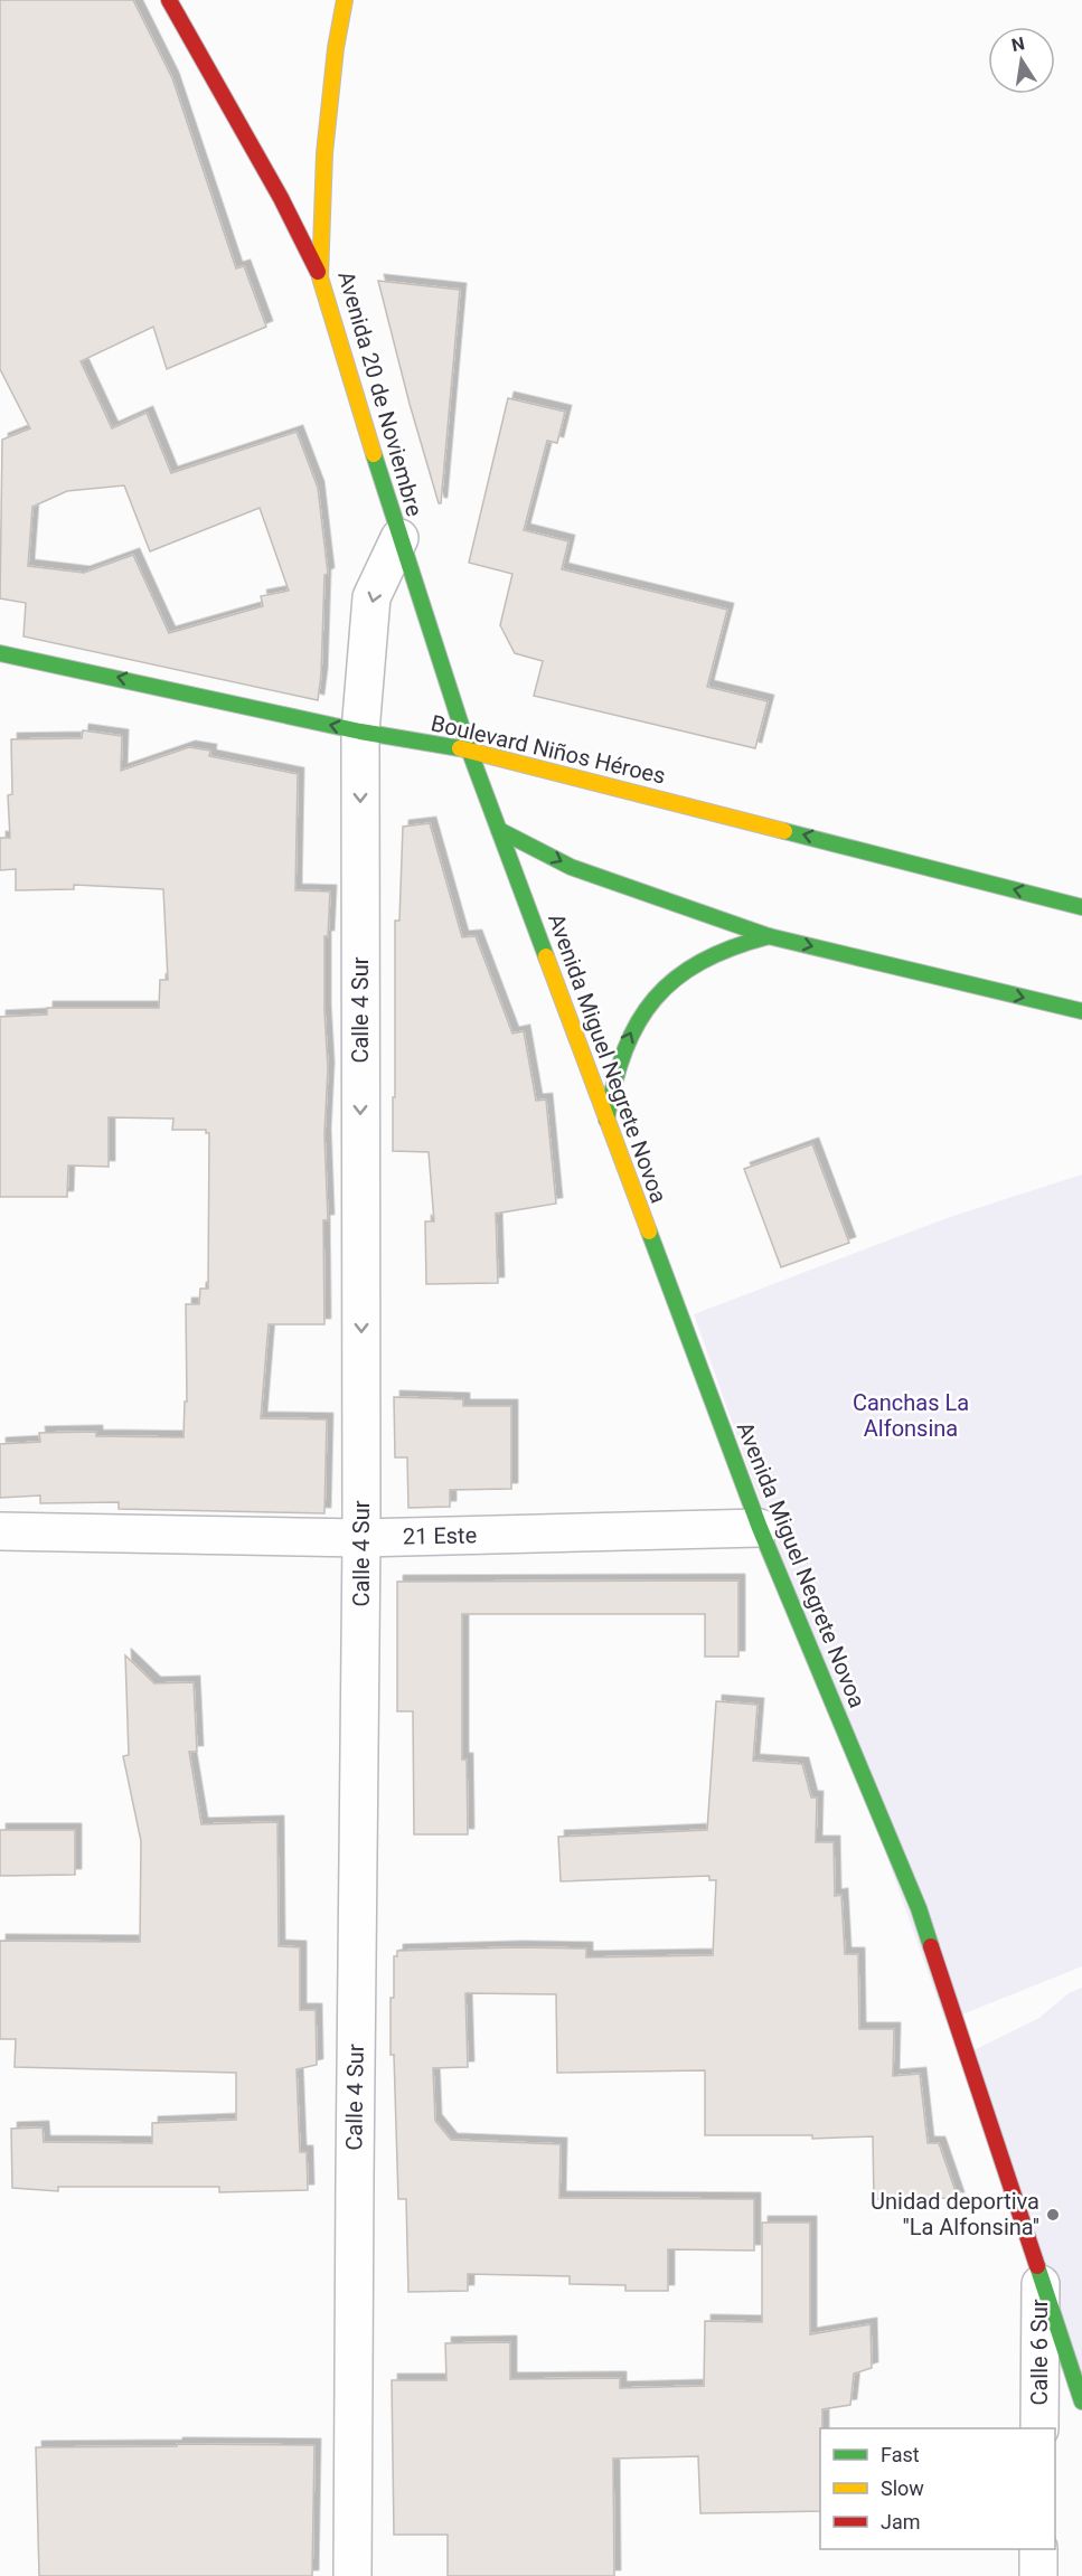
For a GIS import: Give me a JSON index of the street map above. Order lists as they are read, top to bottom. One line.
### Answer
{"streets":{"main road":["Avenida 20 de Noviembre","Boulevard Niños Héroes","Avenida Miguel Negrete Novoa"],"street":["Calle 4 Sur","21 Este","Calle 6 Sur"]},"crossings":[["Avenida 20 de Noviembre","Boulevard Niños Héroes"],["Avenida 20 de Noviembre","Calle 4 Sur"],["Avenida 20 de Noviembre","Avenida Miguel Negrete Novoa"],["Boulevard Niños Héroes","Calle 4 Sur"],["Boulevard Niños Héroes","Avenida Miguel Negrete Novoa"],["Calle 4 Sur","21 Este"],["Avenida Miguel Negrete Novoa","21 Este"],["Avenida Miguel Negrete Novoa","Calle 6 Sur"]],"one_way":["Calle 4 Sur"],"parks":["Canchas La Alfonsina"],"places":["Unidad deportiva ''La Alfonsina''"],"legend":["Fast","Slow","Jam"],"north":"top"}
